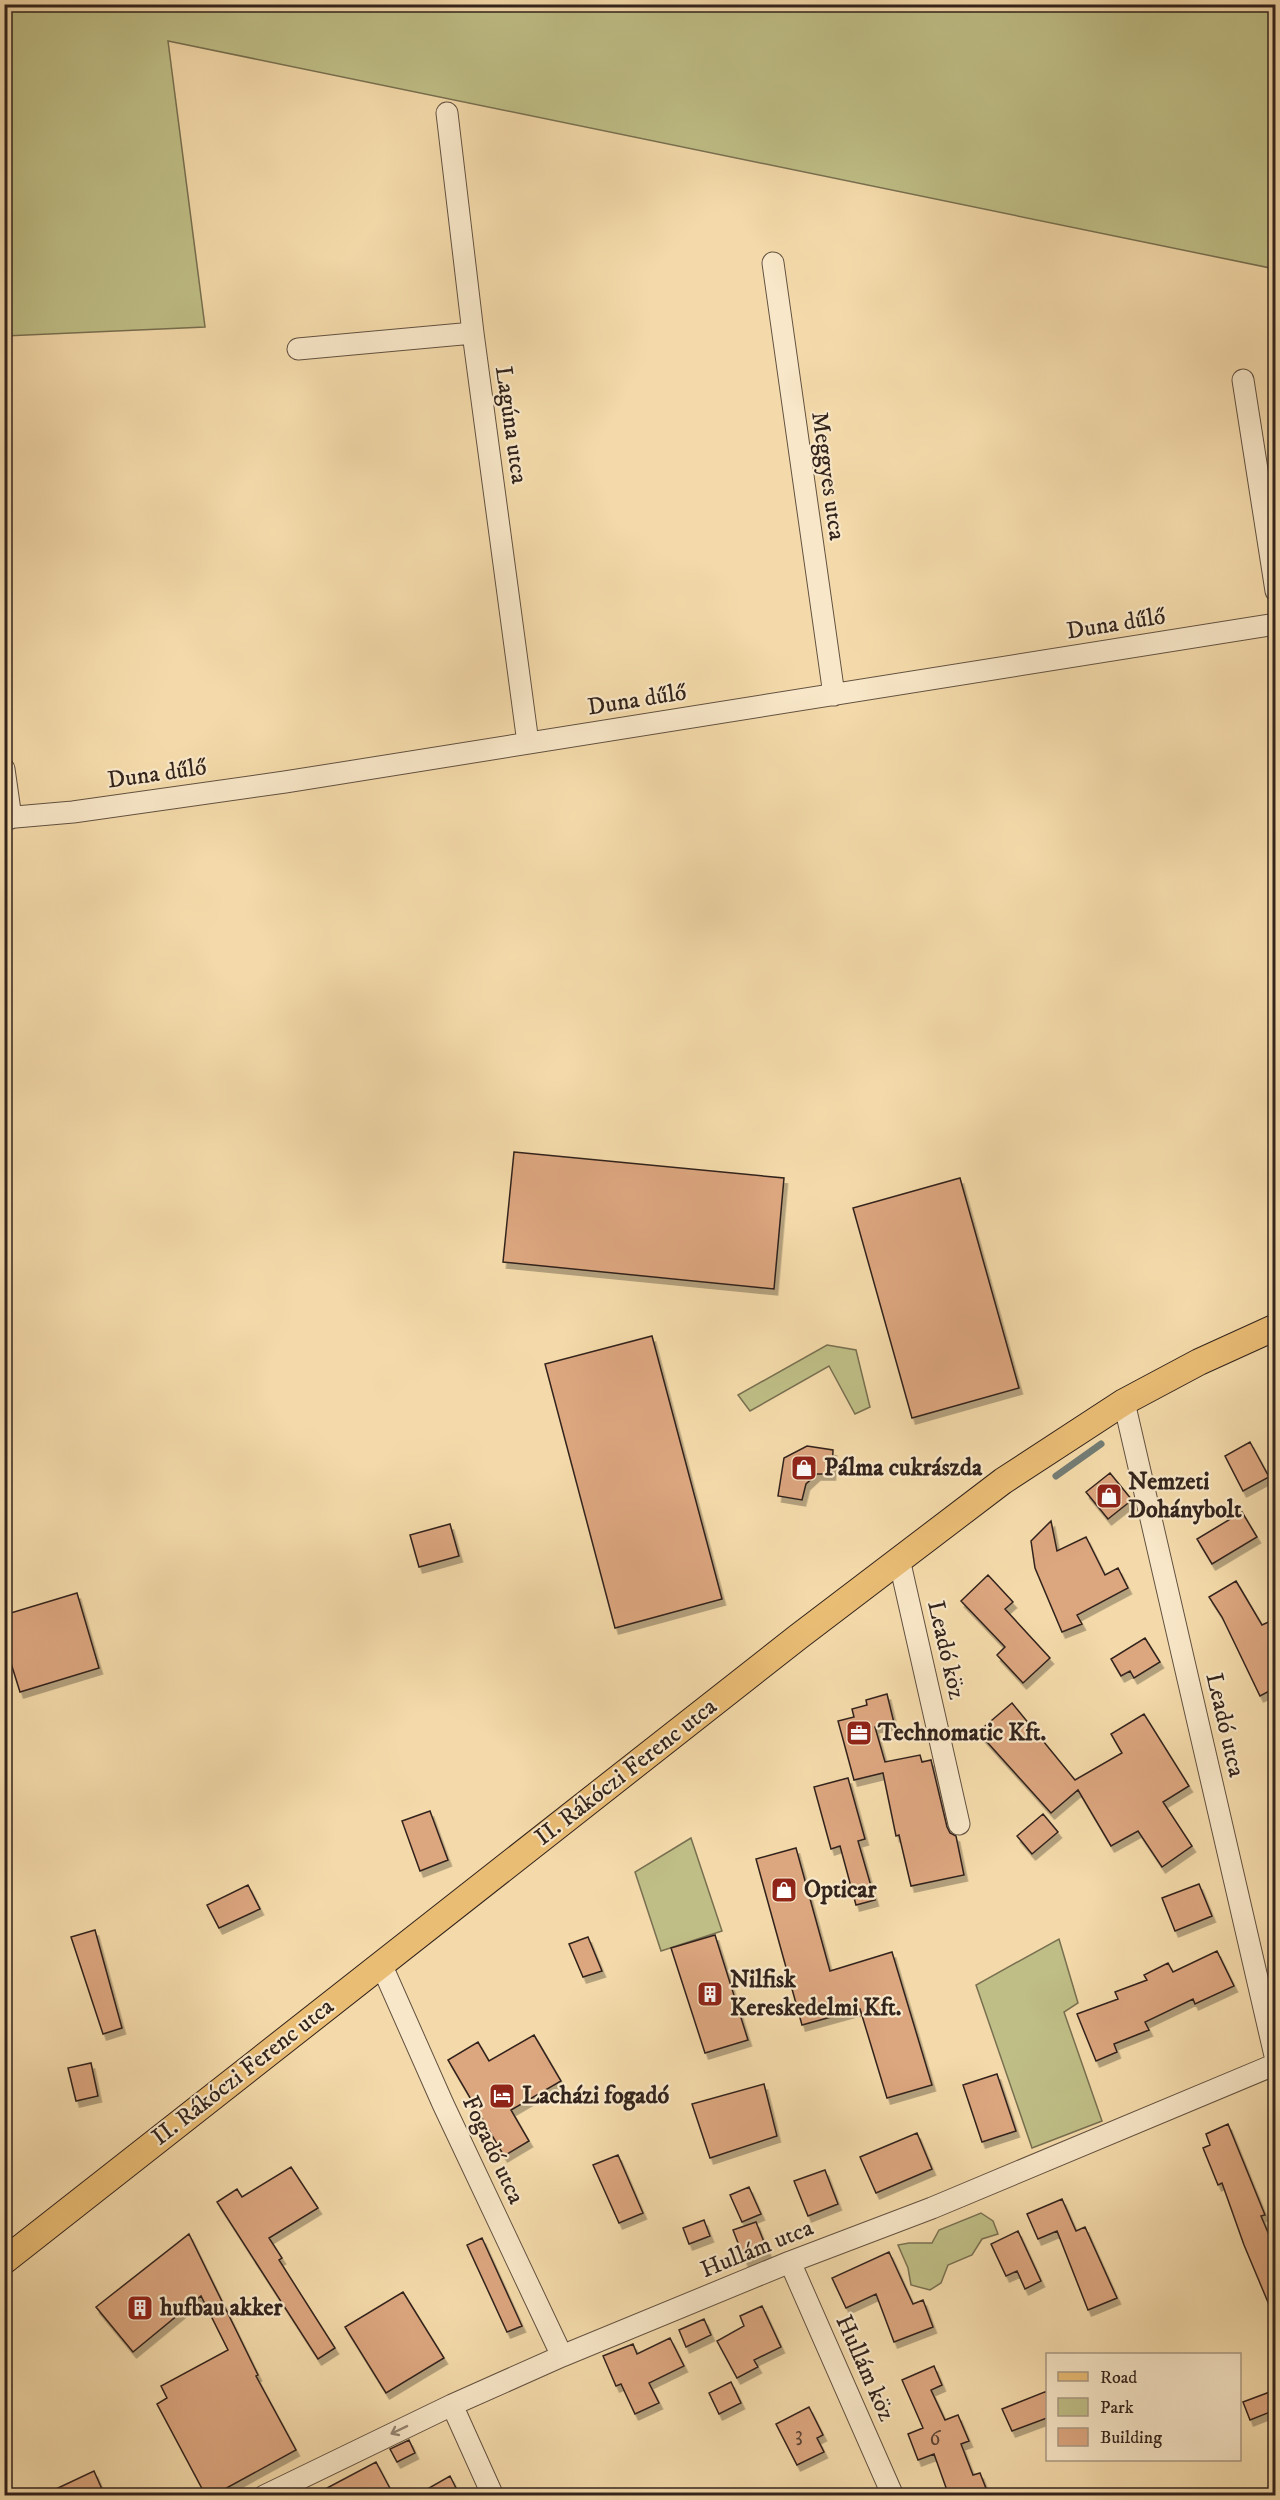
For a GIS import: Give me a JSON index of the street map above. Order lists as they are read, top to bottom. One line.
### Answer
{"streets":{"main road":["II. Rákóczi Ferenc utca"],"street":["Lagúna utca","Meggyes utca","Duna dűlő","Leadó köz","Leadó utca","Fogadó utca","Hullám utca","Hullám köz"]},"crossings":[["Lagúna utca","Duna dűlő"],["Meggyes utca","Duna dűlő"],["Leadó köz","II. Rákóczi Ferenc utca"],["Leadó utca","II. Rákóczi Ferenc utca"],["Leadó utca","Hullám utca"],["II. Rákóczi Ferenc utca","Fogadó utca"],["Fogadó utca","Hullám utca"],["Hullám utca","Hullám köz"]],"places":{"shop":["Pálma cukrászda","Nemzeti Dohánybolt","Opticar"],"office":["Technomatic Kft."],"building":["Nilfisk Kereskedelmi Kft.","hufbau akker"],"hotel":["Lacházi fogadó"]},"house_numbers":["3","6"],"legend":["Road","Park","Building"]}
